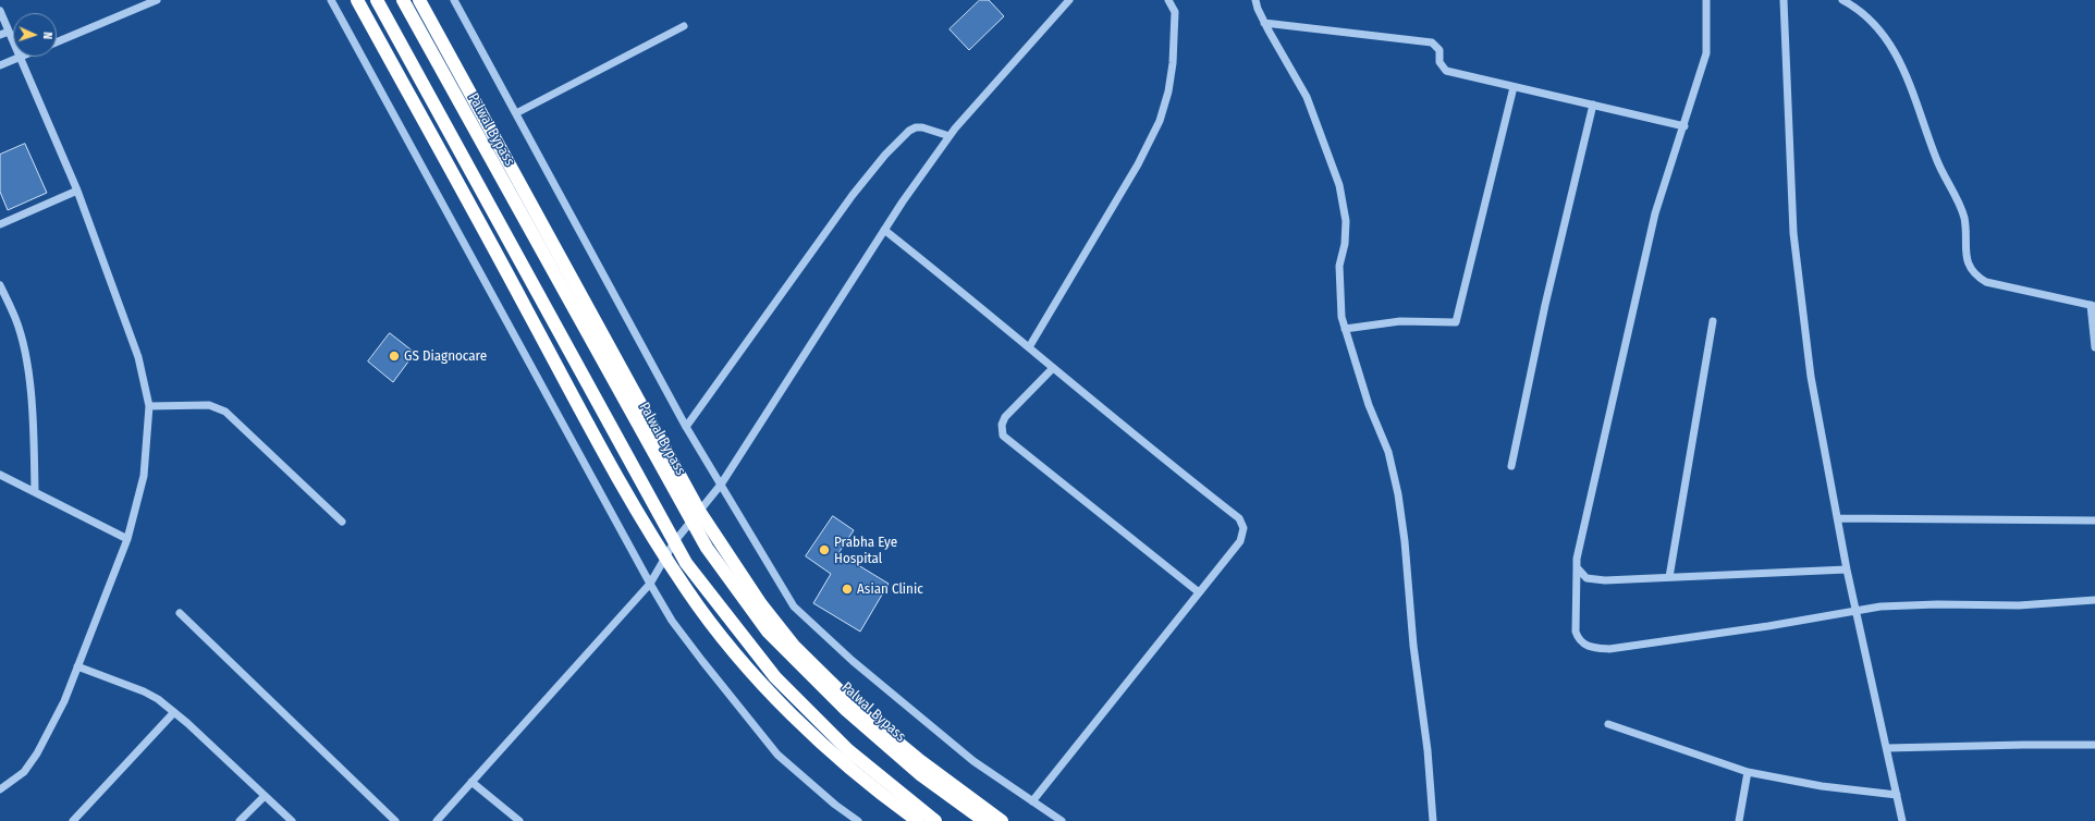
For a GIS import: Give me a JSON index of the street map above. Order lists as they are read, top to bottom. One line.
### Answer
{"streets":{"highway":["Palwal Bypass"]},"places":["GS Diagnocare","Prabha Eye Hospital","Asian Clinic"],"north":"right"}
